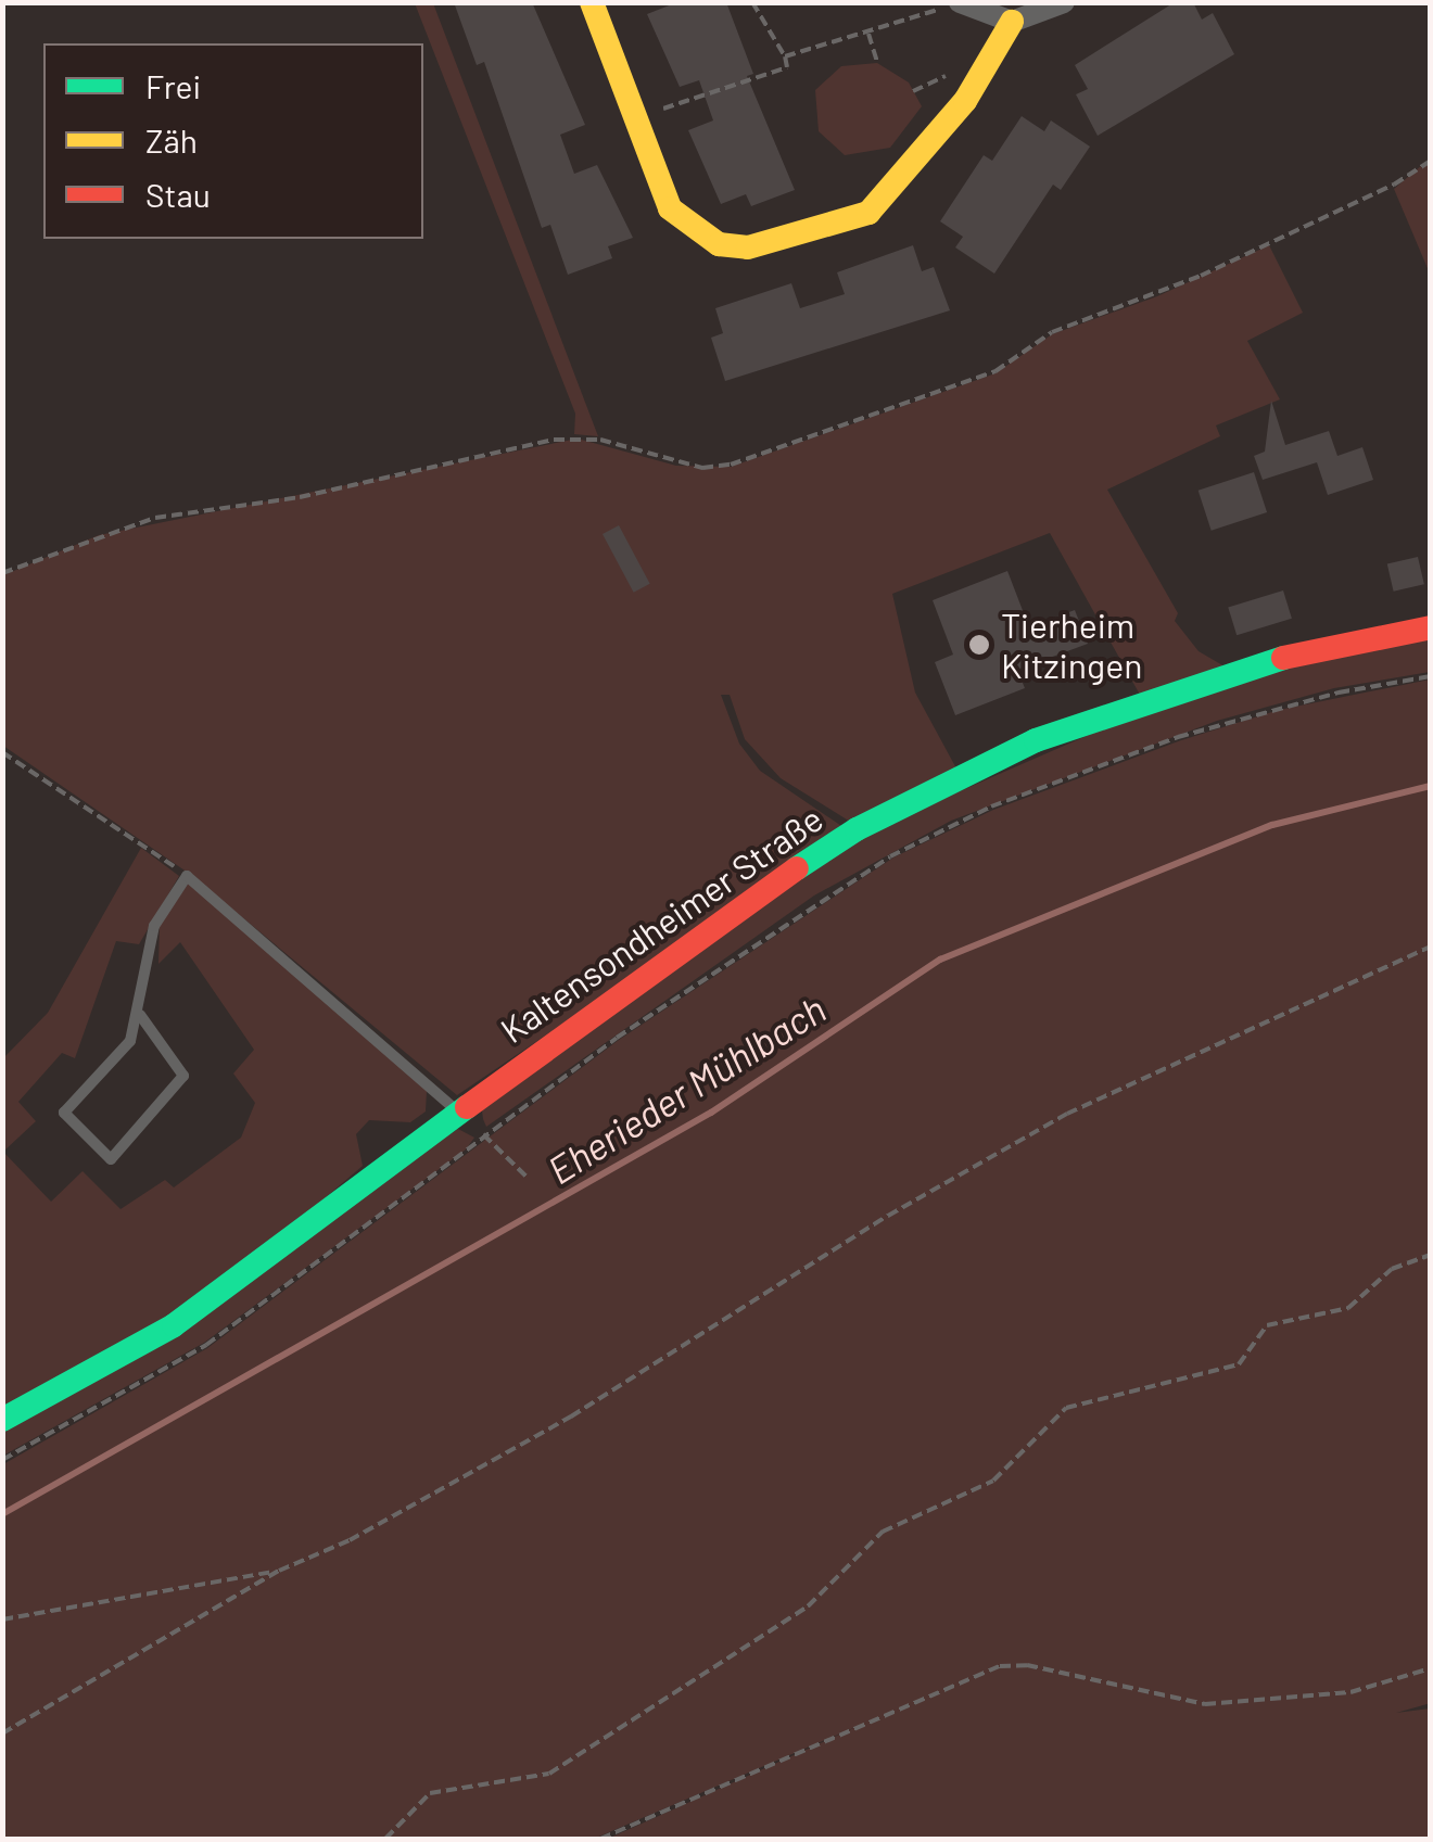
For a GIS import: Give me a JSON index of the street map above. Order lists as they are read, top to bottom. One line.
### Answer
{"streets":{"main road":["Kaltensondheimer Straße"]},"water":["Eherieder Mühlbach"],"places":["Tierheim Kitzingen"],"legend":["Frei","Zäh","Stau"]}
